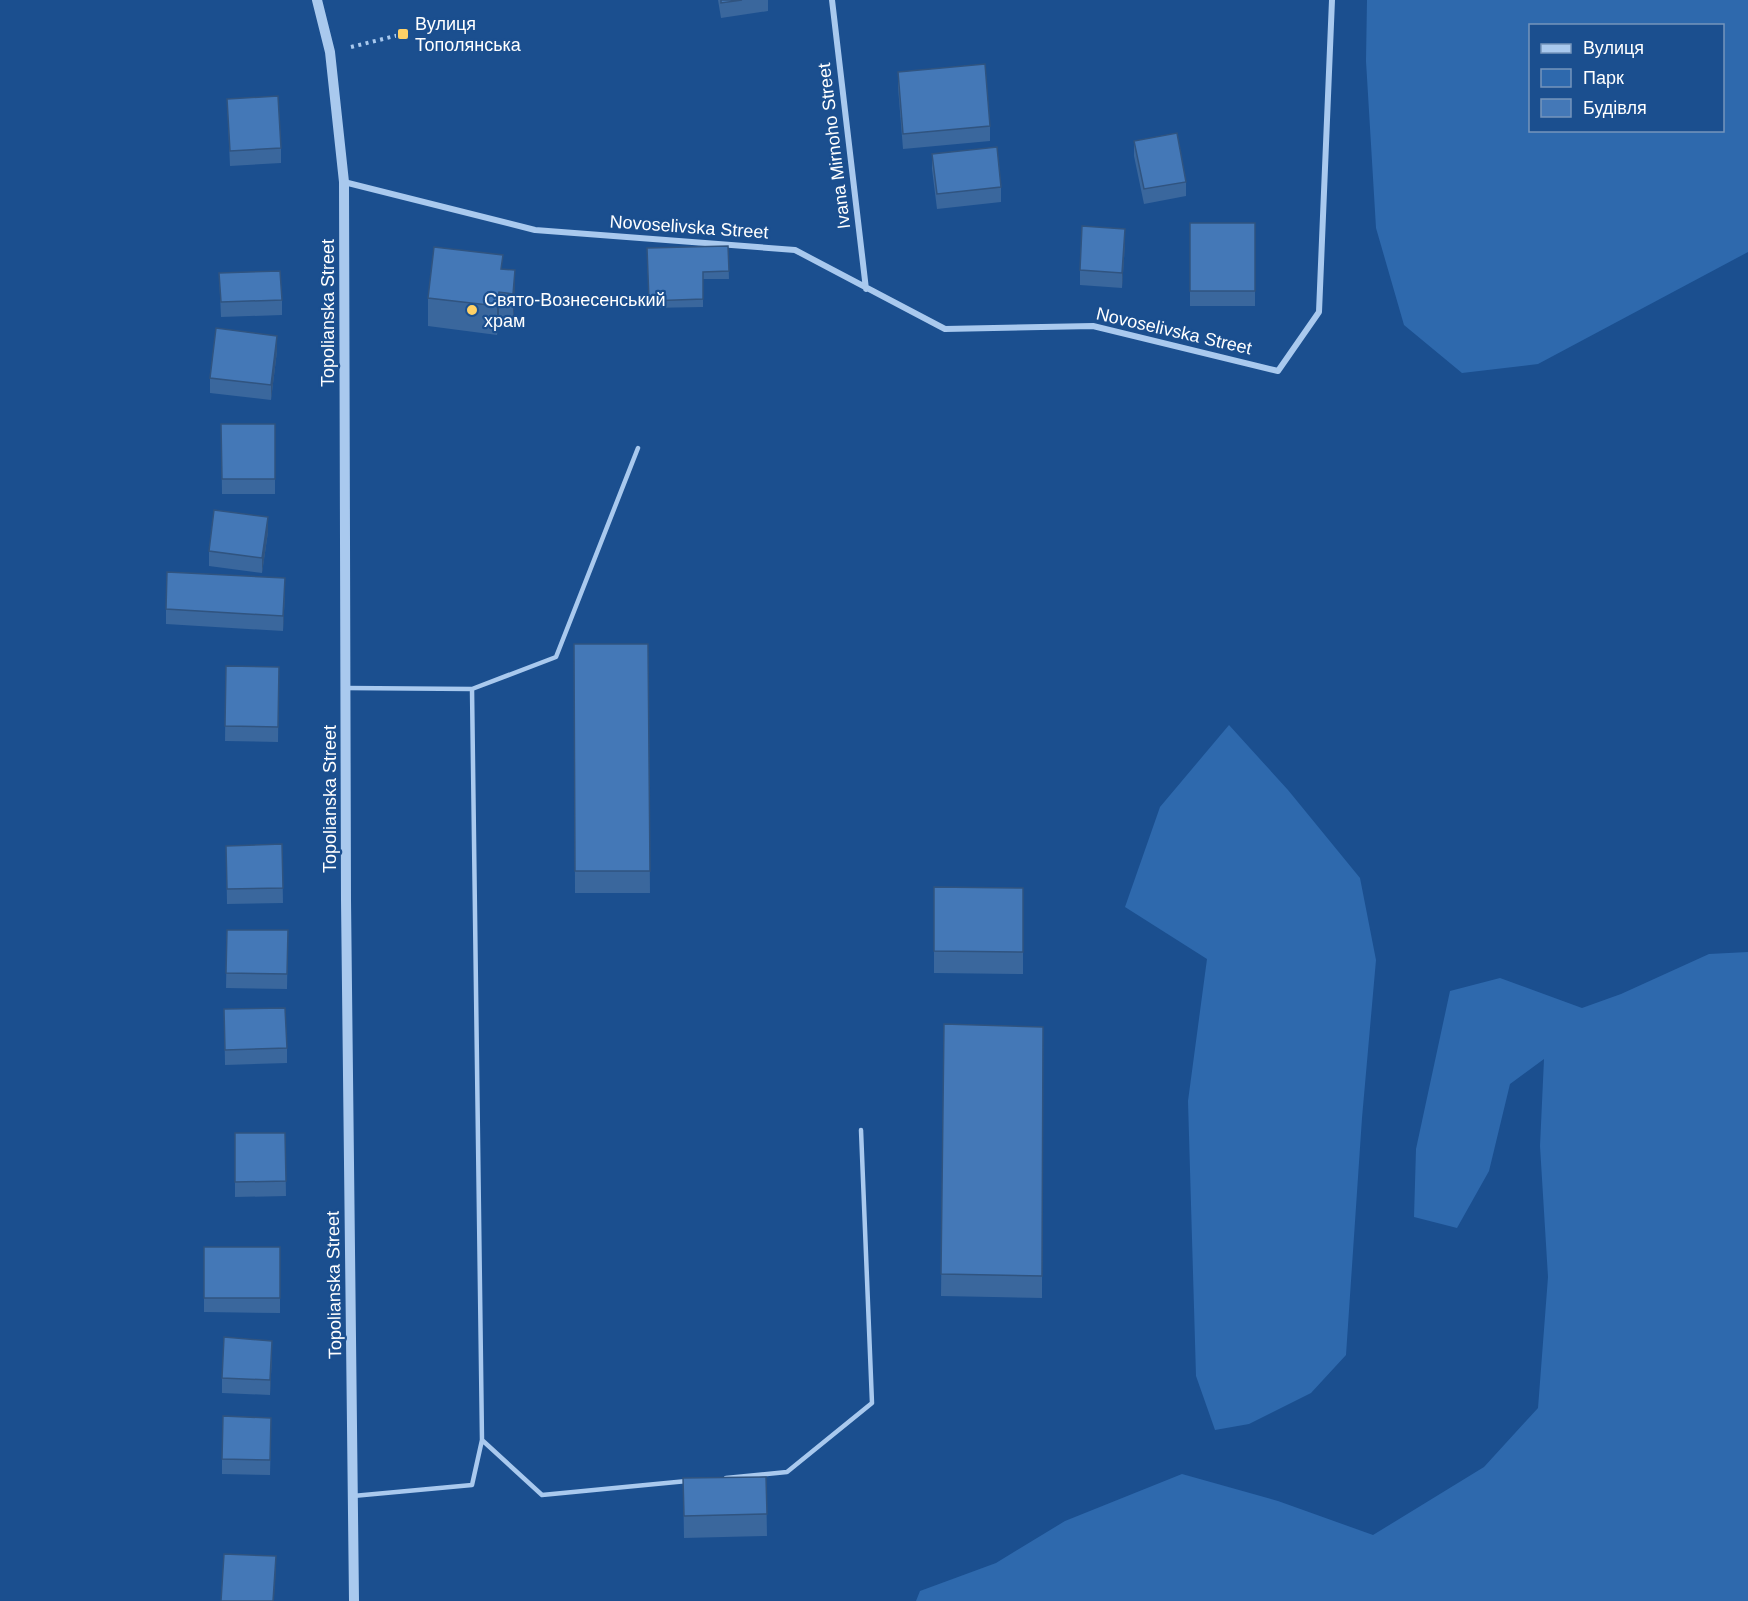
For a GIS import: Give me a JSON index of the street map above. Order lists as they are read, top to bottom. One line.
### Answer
{"streets":{"street":["Ivana Mirnoho Street","Novoselivska Street","Topolianska Street"]},"crossings":[["Ivana Mirnoho Street","Novoselivska Street"],["Novoselivska Street","Topolianska Street"]],"places":{"transit":["Вулиця Тополянська"],"other":["Свято-Вознесенський храм"]},"legend":["Вулиця","Парк","Будівля"]}
